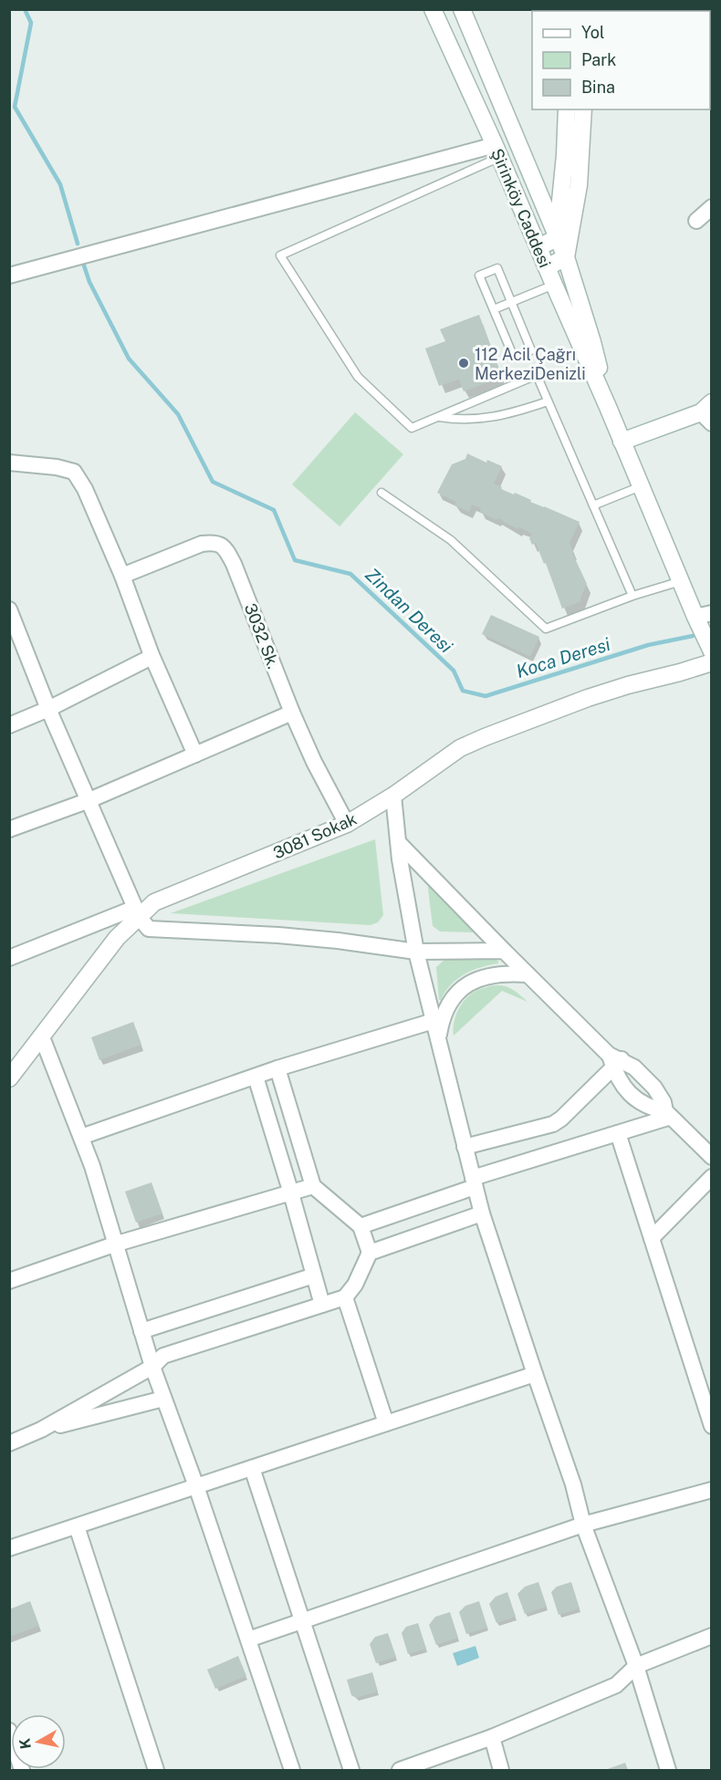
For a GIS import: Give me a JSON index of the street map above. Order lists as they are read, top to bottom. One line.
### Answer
{"streets":{"main road":["Şirinköy Caddesi","3081 Sokak"],"street":["3032 Sk."]},"crossings":[["3032 Sk.","3081 Sokak"]],"water":["Zindan Deresi","Koca Deresi"],"places":["112 Acil Çağrı MerkeziDenizli"],"legend":["Yol","Park","Bina"],"north":"left"}
